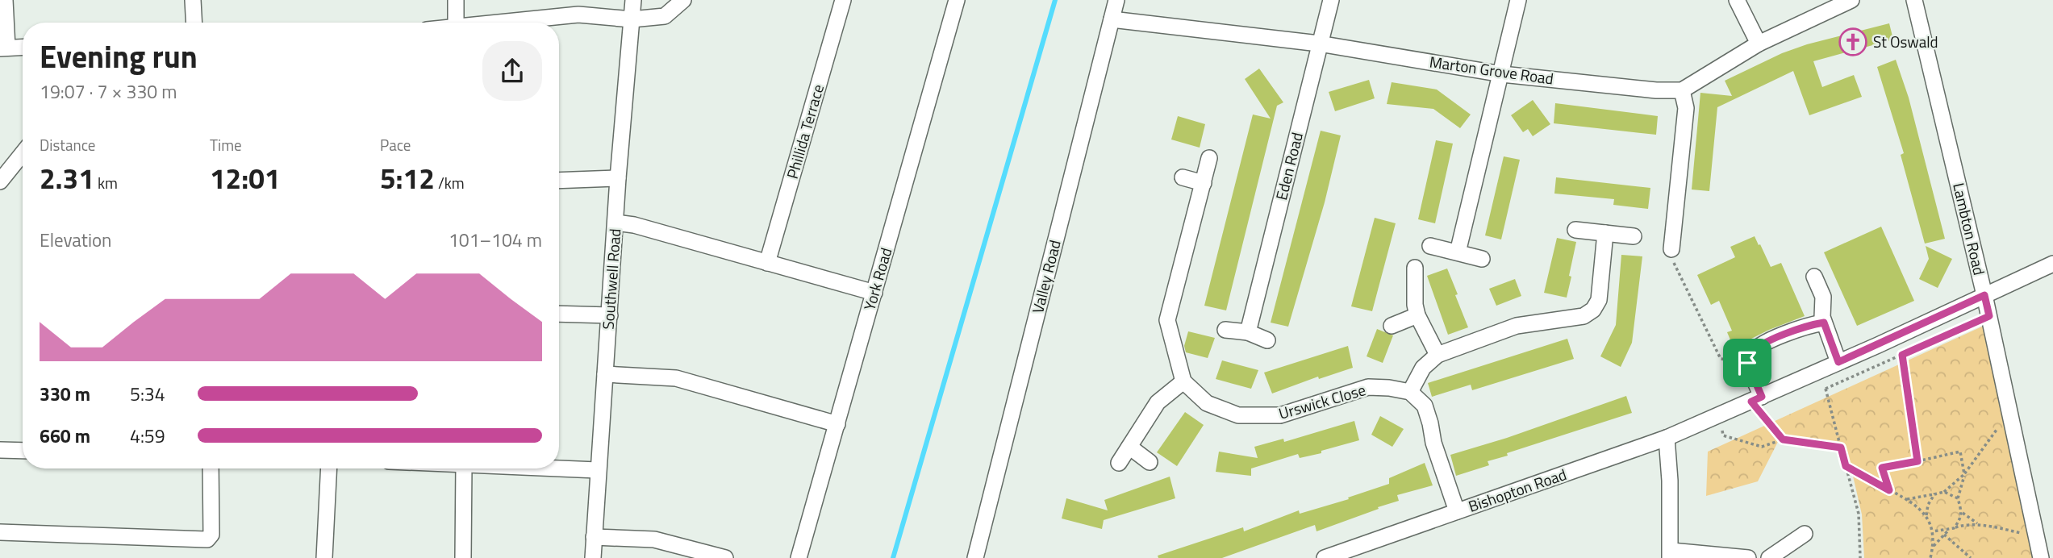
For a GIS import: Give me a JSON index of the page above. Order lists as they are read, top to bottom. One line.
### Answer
{"streets":{"street":["Marton Grove Road","Phillida Terrace","Eden Road","Lambton Road","Valley Road","Southwell Road","York Road","Urswick Close","Bishopton Road"]},"crossings":[["Marton Grove Road","Eden Road"],["Marton Grove Road","Valley Road"]],"places":{"church":["St Oswald"]},"page":{"heading":["Evening run","19:07 · 7 × 330 m"],"stats":[["Distance","2.31 km"],["Time","12:01"],["Pace","5:12 /km"]],"chart":["Elevation","101–104 m"],"list":[{"name":"330 m","note":"5:34"},{"name":"660 m","note":"4:59"}]}}
